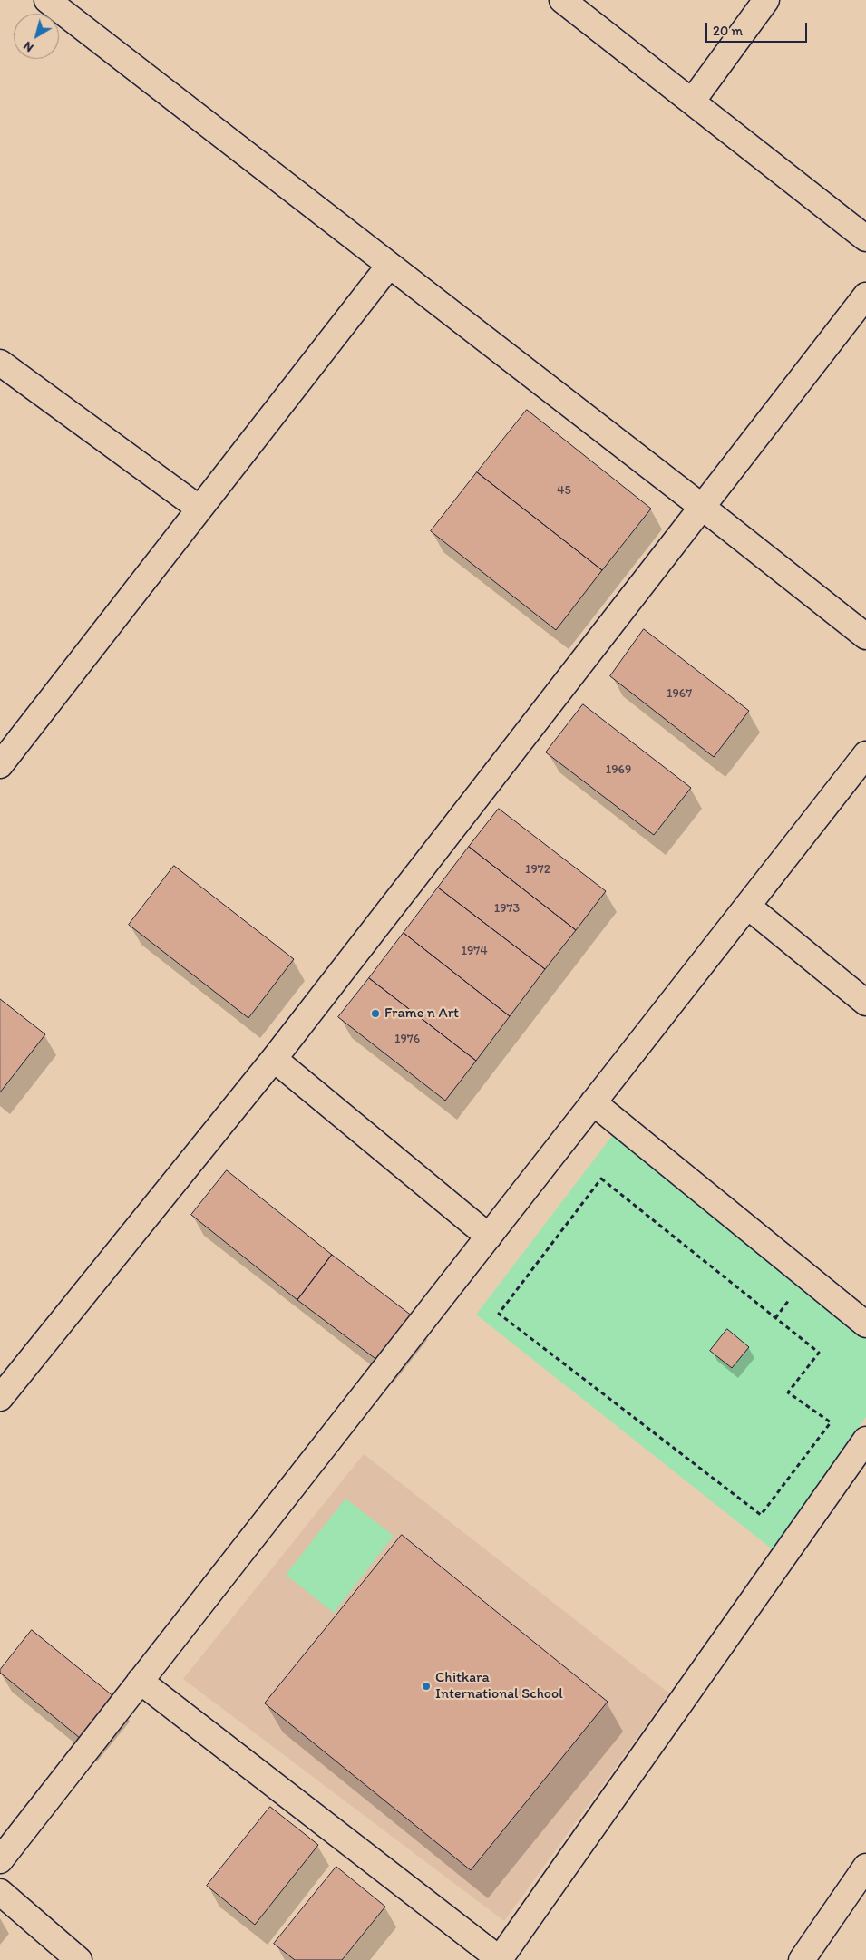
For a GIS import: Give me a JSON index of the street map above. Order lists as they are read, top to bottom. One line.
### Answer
{"places":["Frame n Art","Chitkara International School"],"house_numbers":["45","1967","1969","1972","1973","1974","1976"],"scale_bar":"20 m","north":"bottom left"}
